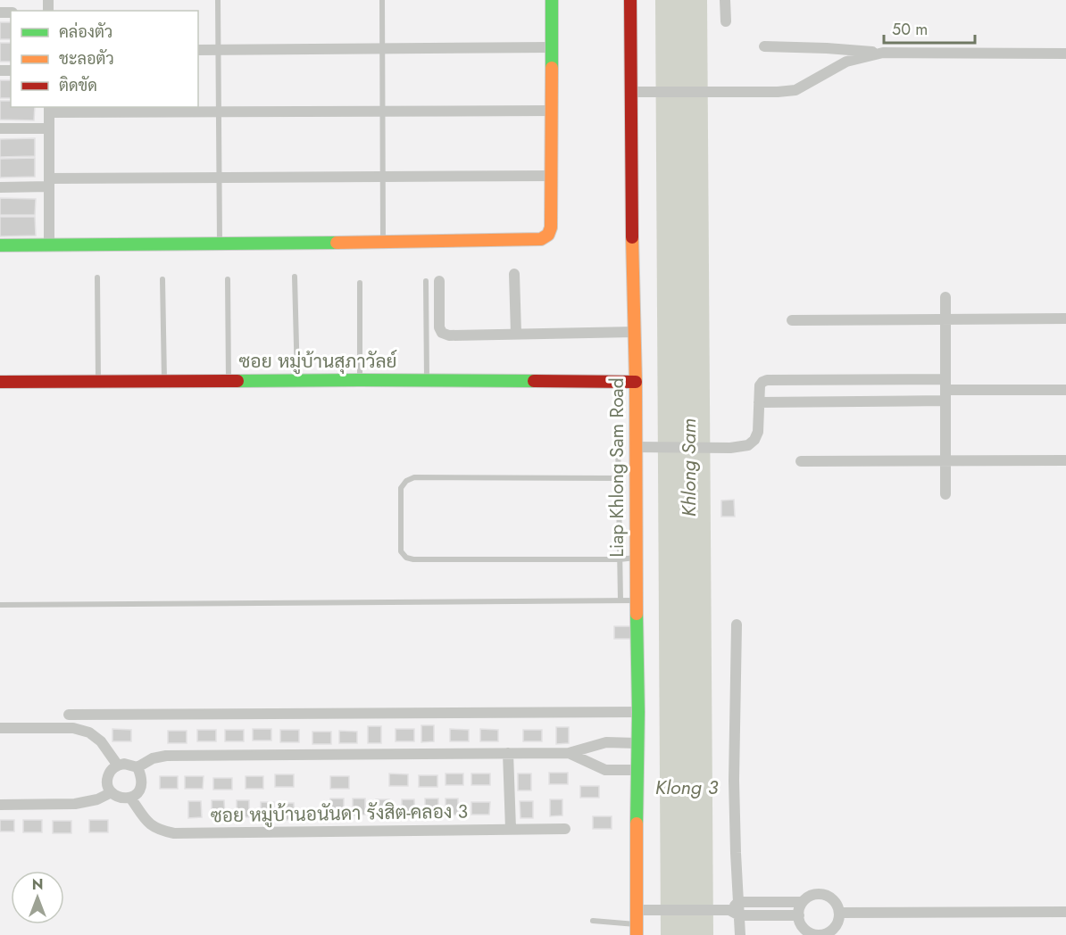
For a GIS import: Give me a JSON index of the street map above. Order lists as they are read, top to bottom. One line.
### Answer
{"streets":{"street":["ซอย หมู่บ้านสุภาวัลย์","Liap Khlong Sam Road","ซอย หมู่บ้านอนันดา รังสิต-คลอง 3"]},"crossings":[["ซอย หมู่บ้านสุภาวัลย์","Liap Khlong Sam Road"]],"water":["Khlong Sam","Klong 3"],"legend":["คล่องตัว","ชะลอตัว","ติดขัด"],"scale_bar":"50 m","north":"top"}
